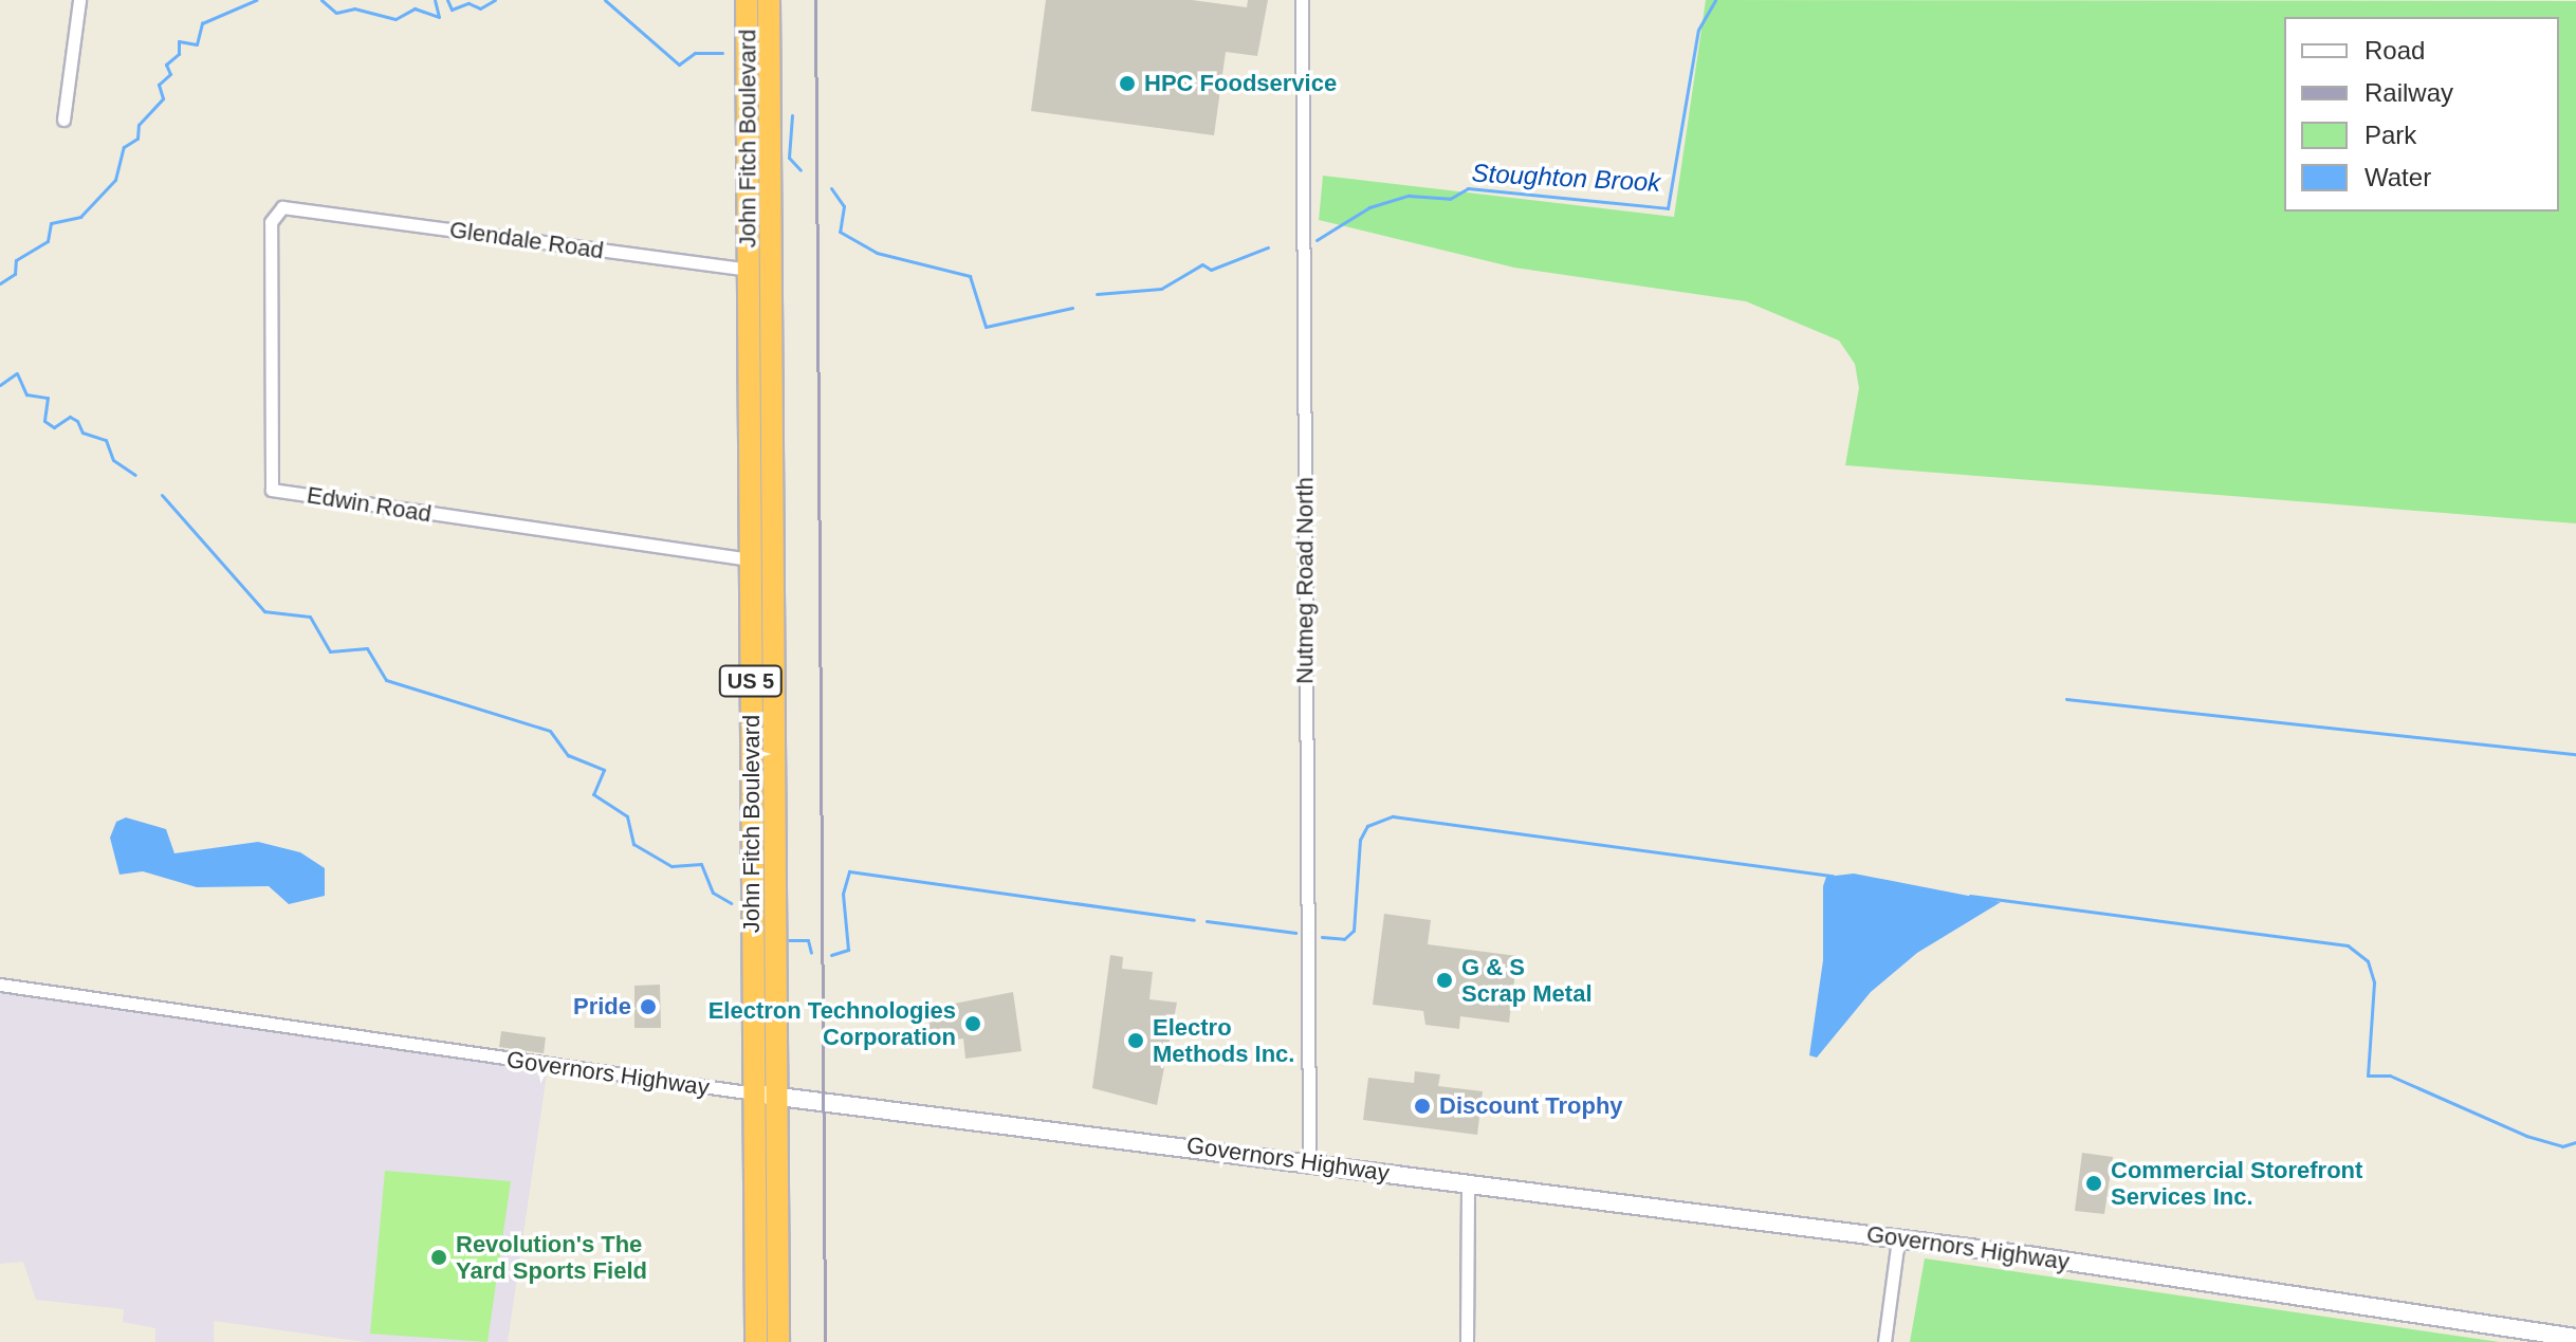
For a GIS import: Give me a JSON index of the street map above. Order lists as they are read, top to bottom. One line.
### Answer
{"streets":{"highway":["John Fitch Boulevard","US 5"],"street":["Glendale Road","Edwin Road","Nutmeg Road North","Governors Highway"]},"crossings":[["John Fitch Boulevard","Glendale Road"],["John Fitch Boulevard","Edwin Road"],["John Fitch Boulevard","Governors Highway"],["Glendale Road","Edwin Road"],["Nutmeg Road North","Governors Highway"]],"water":["Stoughton Brook"],"places":["HPC Foodservice","G & S Scrap Metal","Pride","Electron Technologies Corporation","Electro Methods Inc.","Discount Trophy","Commercial Storefront Services Inc.","Revolution's The Yard Sports Field"],"legend":["Road","Railway","Park","Water"]}
